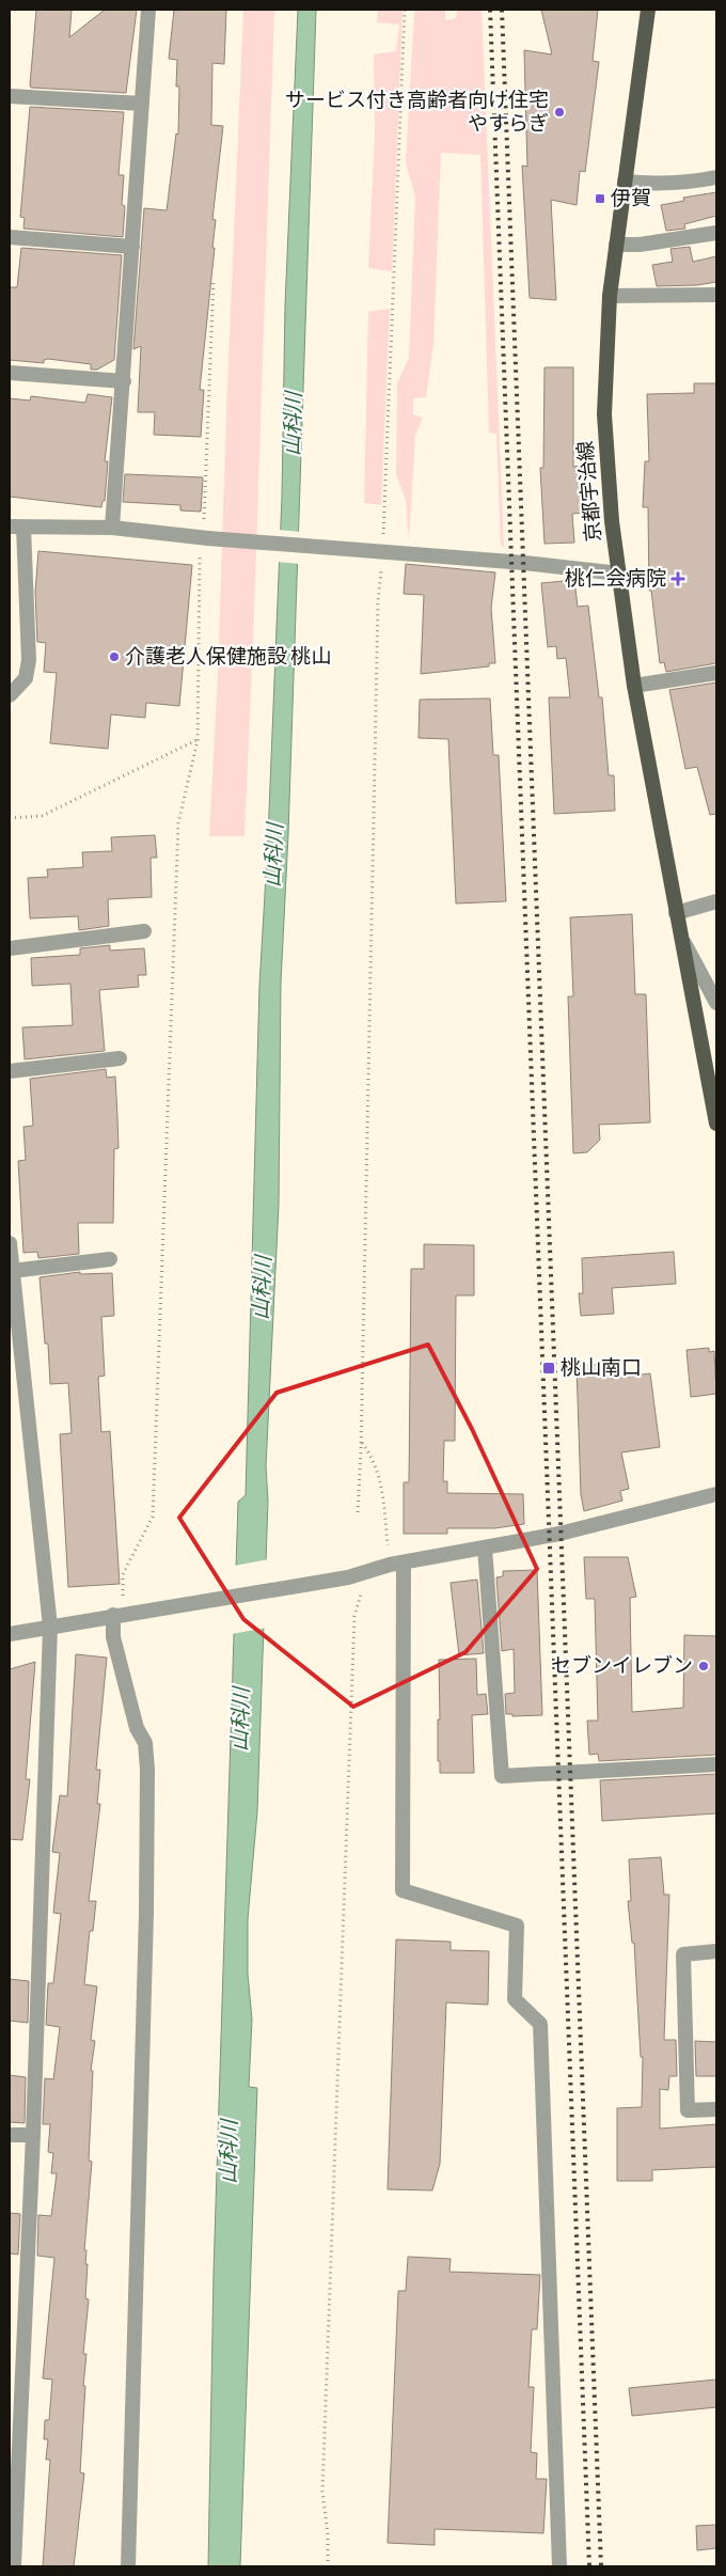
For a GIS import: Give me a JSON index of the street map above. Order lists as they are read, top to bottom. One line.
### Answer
{"streets":{"main road":["京都宇治線"]},"water":["山科川"],"places":{"other":["サービス付き高齢者向け住宅 やすらぎ","介護老人保健施設 桃山","セブンイレブン"],"transit":["伊賀","桃山南口"],"health":["桃仁会病院"]}}
